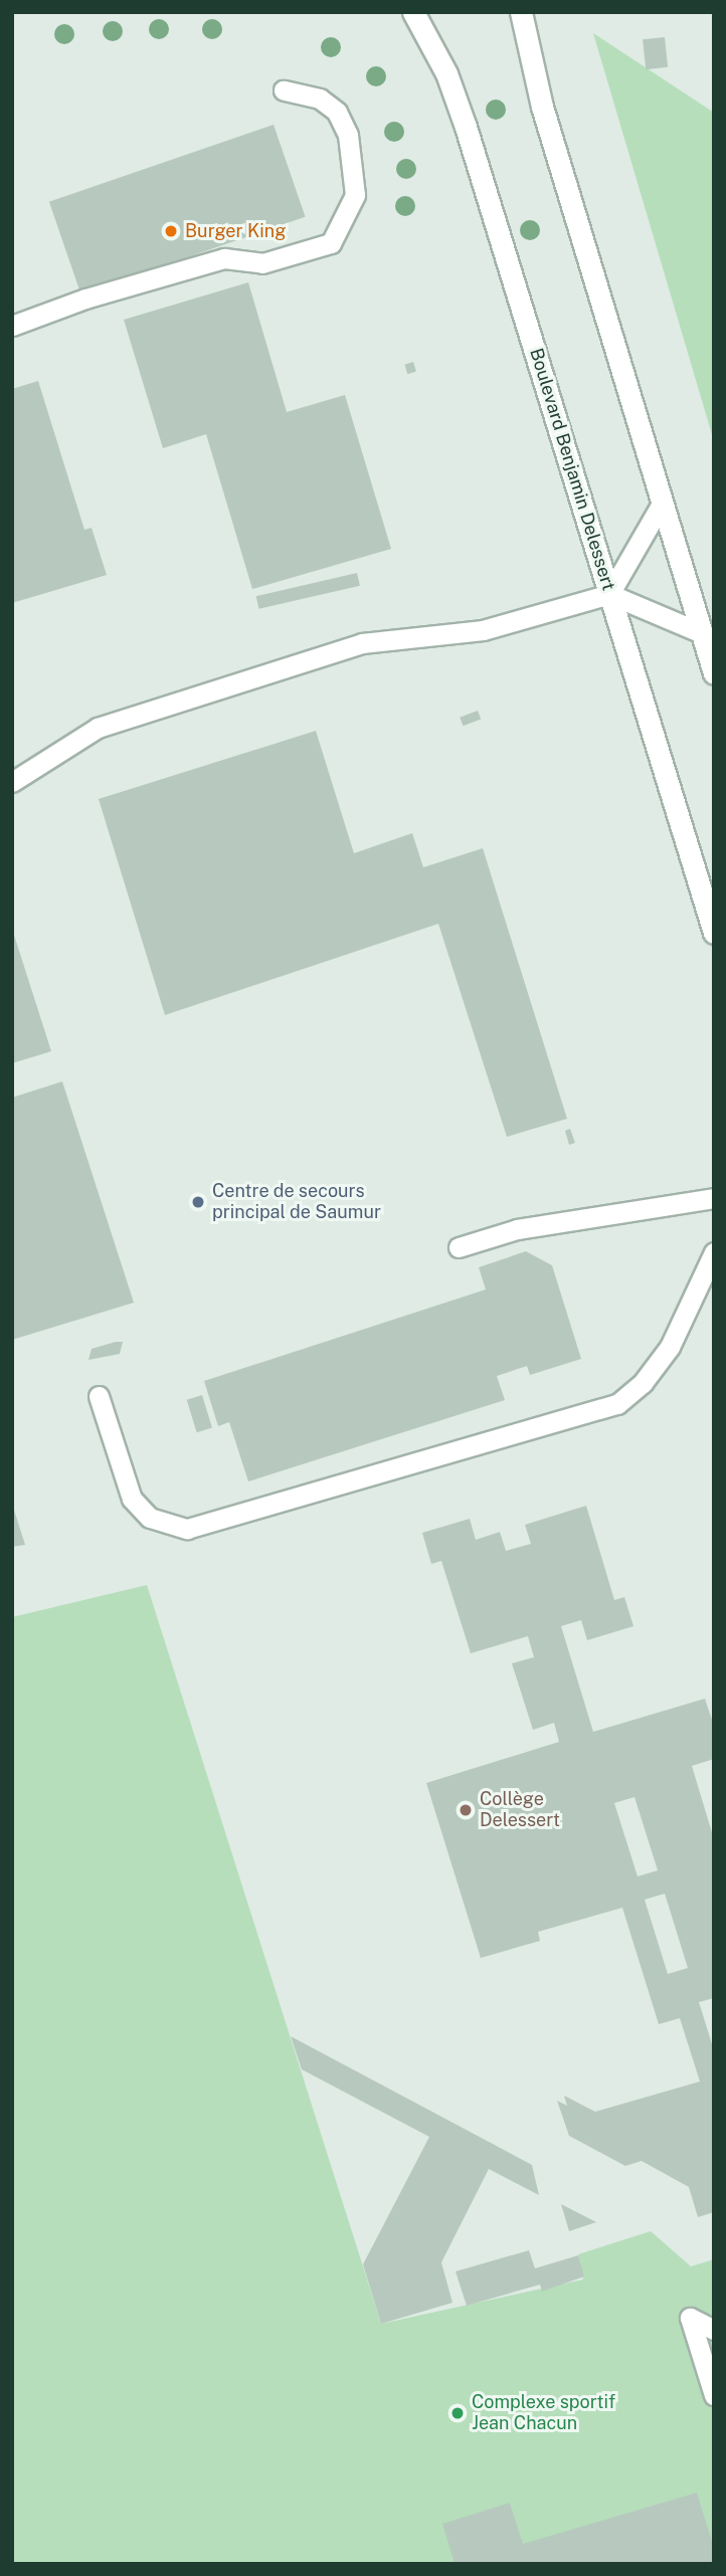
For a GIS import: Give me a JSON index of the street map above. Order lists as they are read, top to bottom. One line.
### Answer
{"streets":{"main road":["Boulevard Benjamin Delessert"]},"places":["Burger King","Centre de secours principal de Saumur","Collège Delessert","Complexe sportif Jean Chacun"]}
